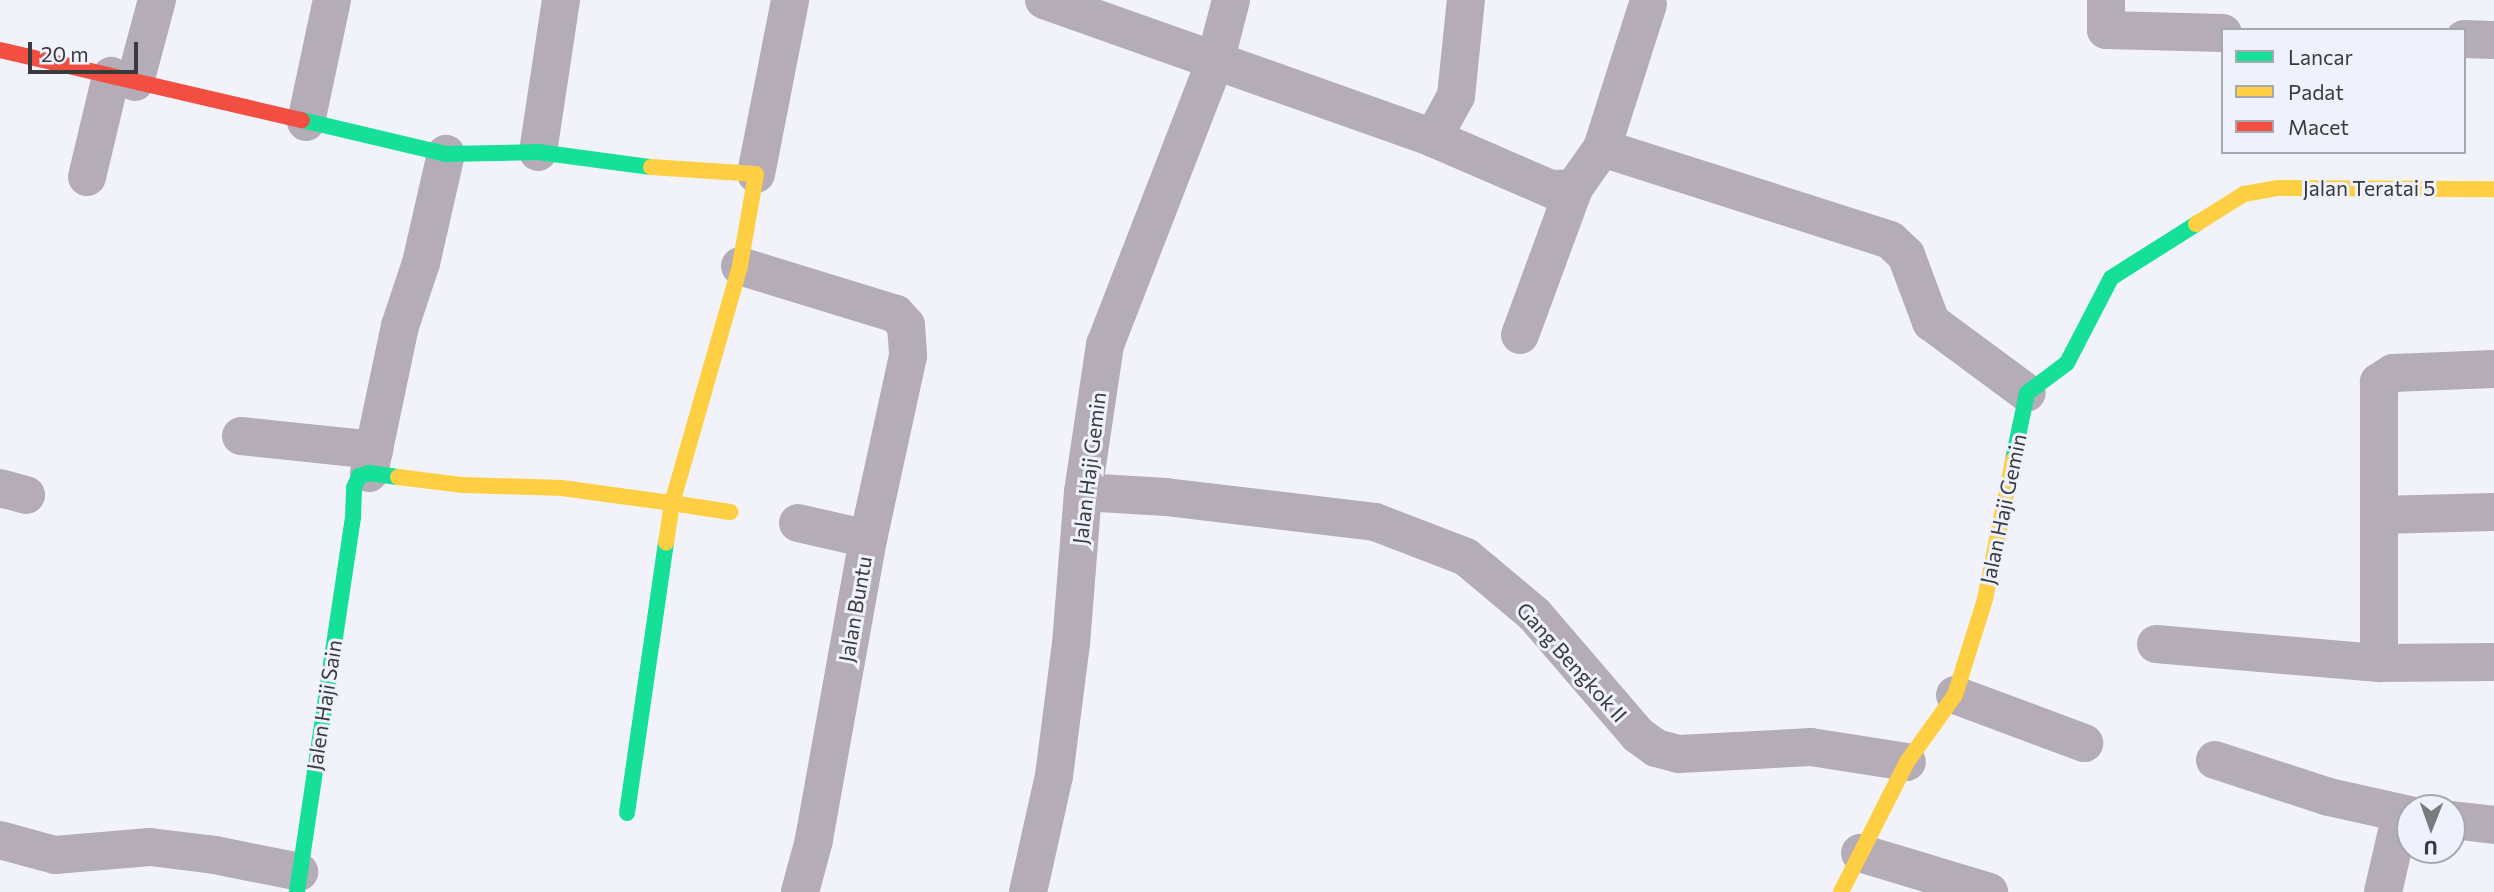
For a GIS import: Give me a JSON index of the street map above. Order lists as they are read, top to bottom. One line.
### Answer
{"streets":{"street":["Jalan Teratai 5","Jalan Haji Gemin","Jalan Buntu","Gang Bengkok II","Jalen Haji Sain"]},"crossings":[["Jalan Teratai 5","Jalan Haji Gemin"],["Jalan Haji Gemin","Gang Bengkok II"]],"legend":["Lancar","Padat","Macet"],"scale_bar":"20 m","north":"bottom"}
